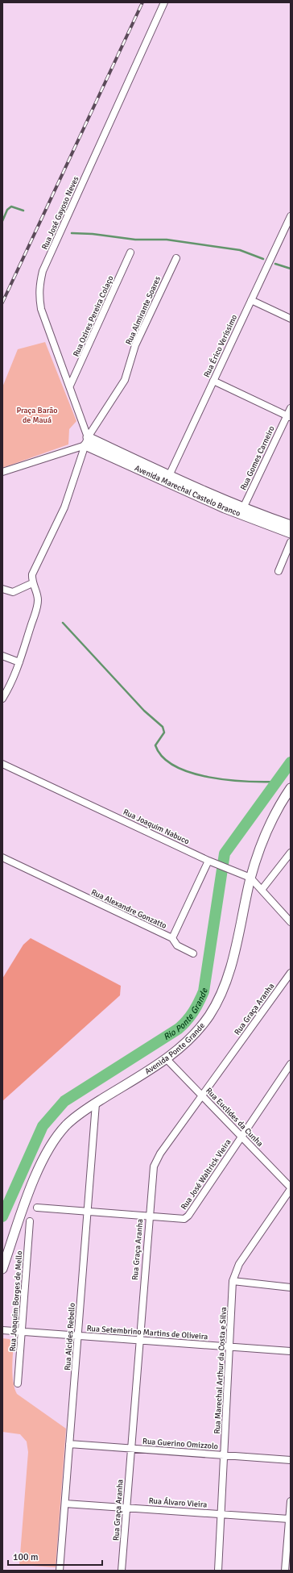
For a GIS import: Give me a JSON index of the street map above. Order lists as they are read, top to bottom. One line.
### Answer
{"streets":{"street":["Rua José Gayoso Neves","Rua Almirante Soares","Rua Ozires Pereira Colaço","Rua Érico Veríssimo","Rua Gomes Carneiro","Avenida Marechal Castelo Branco","Rua Joaquim Nabuco","Rua Alexandre Gonzatto","Rua Graça Aranha","Avenida Ponte Grande","Rua Euclides da Cunha","Rua José Waltrick Vieira","Rua Joaquim Borges de Mello","Rua Setembrino Martins de Oliveira","Rua Alcides Rebello","Rua Marechal Arthur da Costa e Silva","Rua Guerino Omizzolo","Rua Álvaro Vieira"]},"crossings":[["Rua José Gayoso Neves","Rua Almirante Soares"],["Rua José Gayoso Neves","Rua Ozires Pereira Colaço"],["Rua José Gayoso Neves","Avenida Marechal Castelo Branco"],["Rua Almirante Soares","Avenida Marechal Castelo Branco"],["Rua Érico Veríssimo","Avenida Marechal Castelo Branco"],["Rua Gomes Carneiro","Avenida Marechal Castelo Branco"],["Rua Joaquim Nabuco","Rua Alexandre Gonzatto"],["Rua Joaquim Nabuco","Avenida Ponte Grande"],["Rua Graça Aranha","Rua Euclides da Cunha"],["Rua Graça Aranha","Rua José Waltrick Vieira"],["Rua Graça Aranha","Rua Setembrino Martins de Oliveira"],["Rua Graça Aranha","Rua Guerino Omizzolo"],["Rua Graça Aranha","Rua Álvaro Vieira"],["Avenida Ponte Grande","Rua Euclides da Cunha"],["Avenida Ponte Grande","Rua Alcides Rebello"],["Rua Euclides da Cunha","Rua José Waltrick Vieira"],["Rua Euclides da Cunha","Rua Marechal Arthur da Costa e Silva"],["Rua José Waltrick Vieira","Rua Alcides Rebello"],["Rua Joaquim Borges de Mello","Rua Setembrino Martins de Oliveira"],["Rua Setembrino Martins de Oliveira","Rua Alcides Rebello"],["Rua Setembrino Martins de Oliveira","Rua Marechal Arthur da Costa e Silva"],["Rua Alcides Rebello","Rua Guerino Omizzolo"],["Rua Alcides Rebello","Rua Álvaro Vieira"],["Rua Marechal Arthur da Costa e Silva","Rua Guerino Omizzolo"],["Rua Marechal Arthur da Costa e Silva","Rua Álvaro Vieira"]],"water":["Rio Ponte Grande"],"parks":["Praça Barão de Mauá"],"scale_bar":"100 m"}
